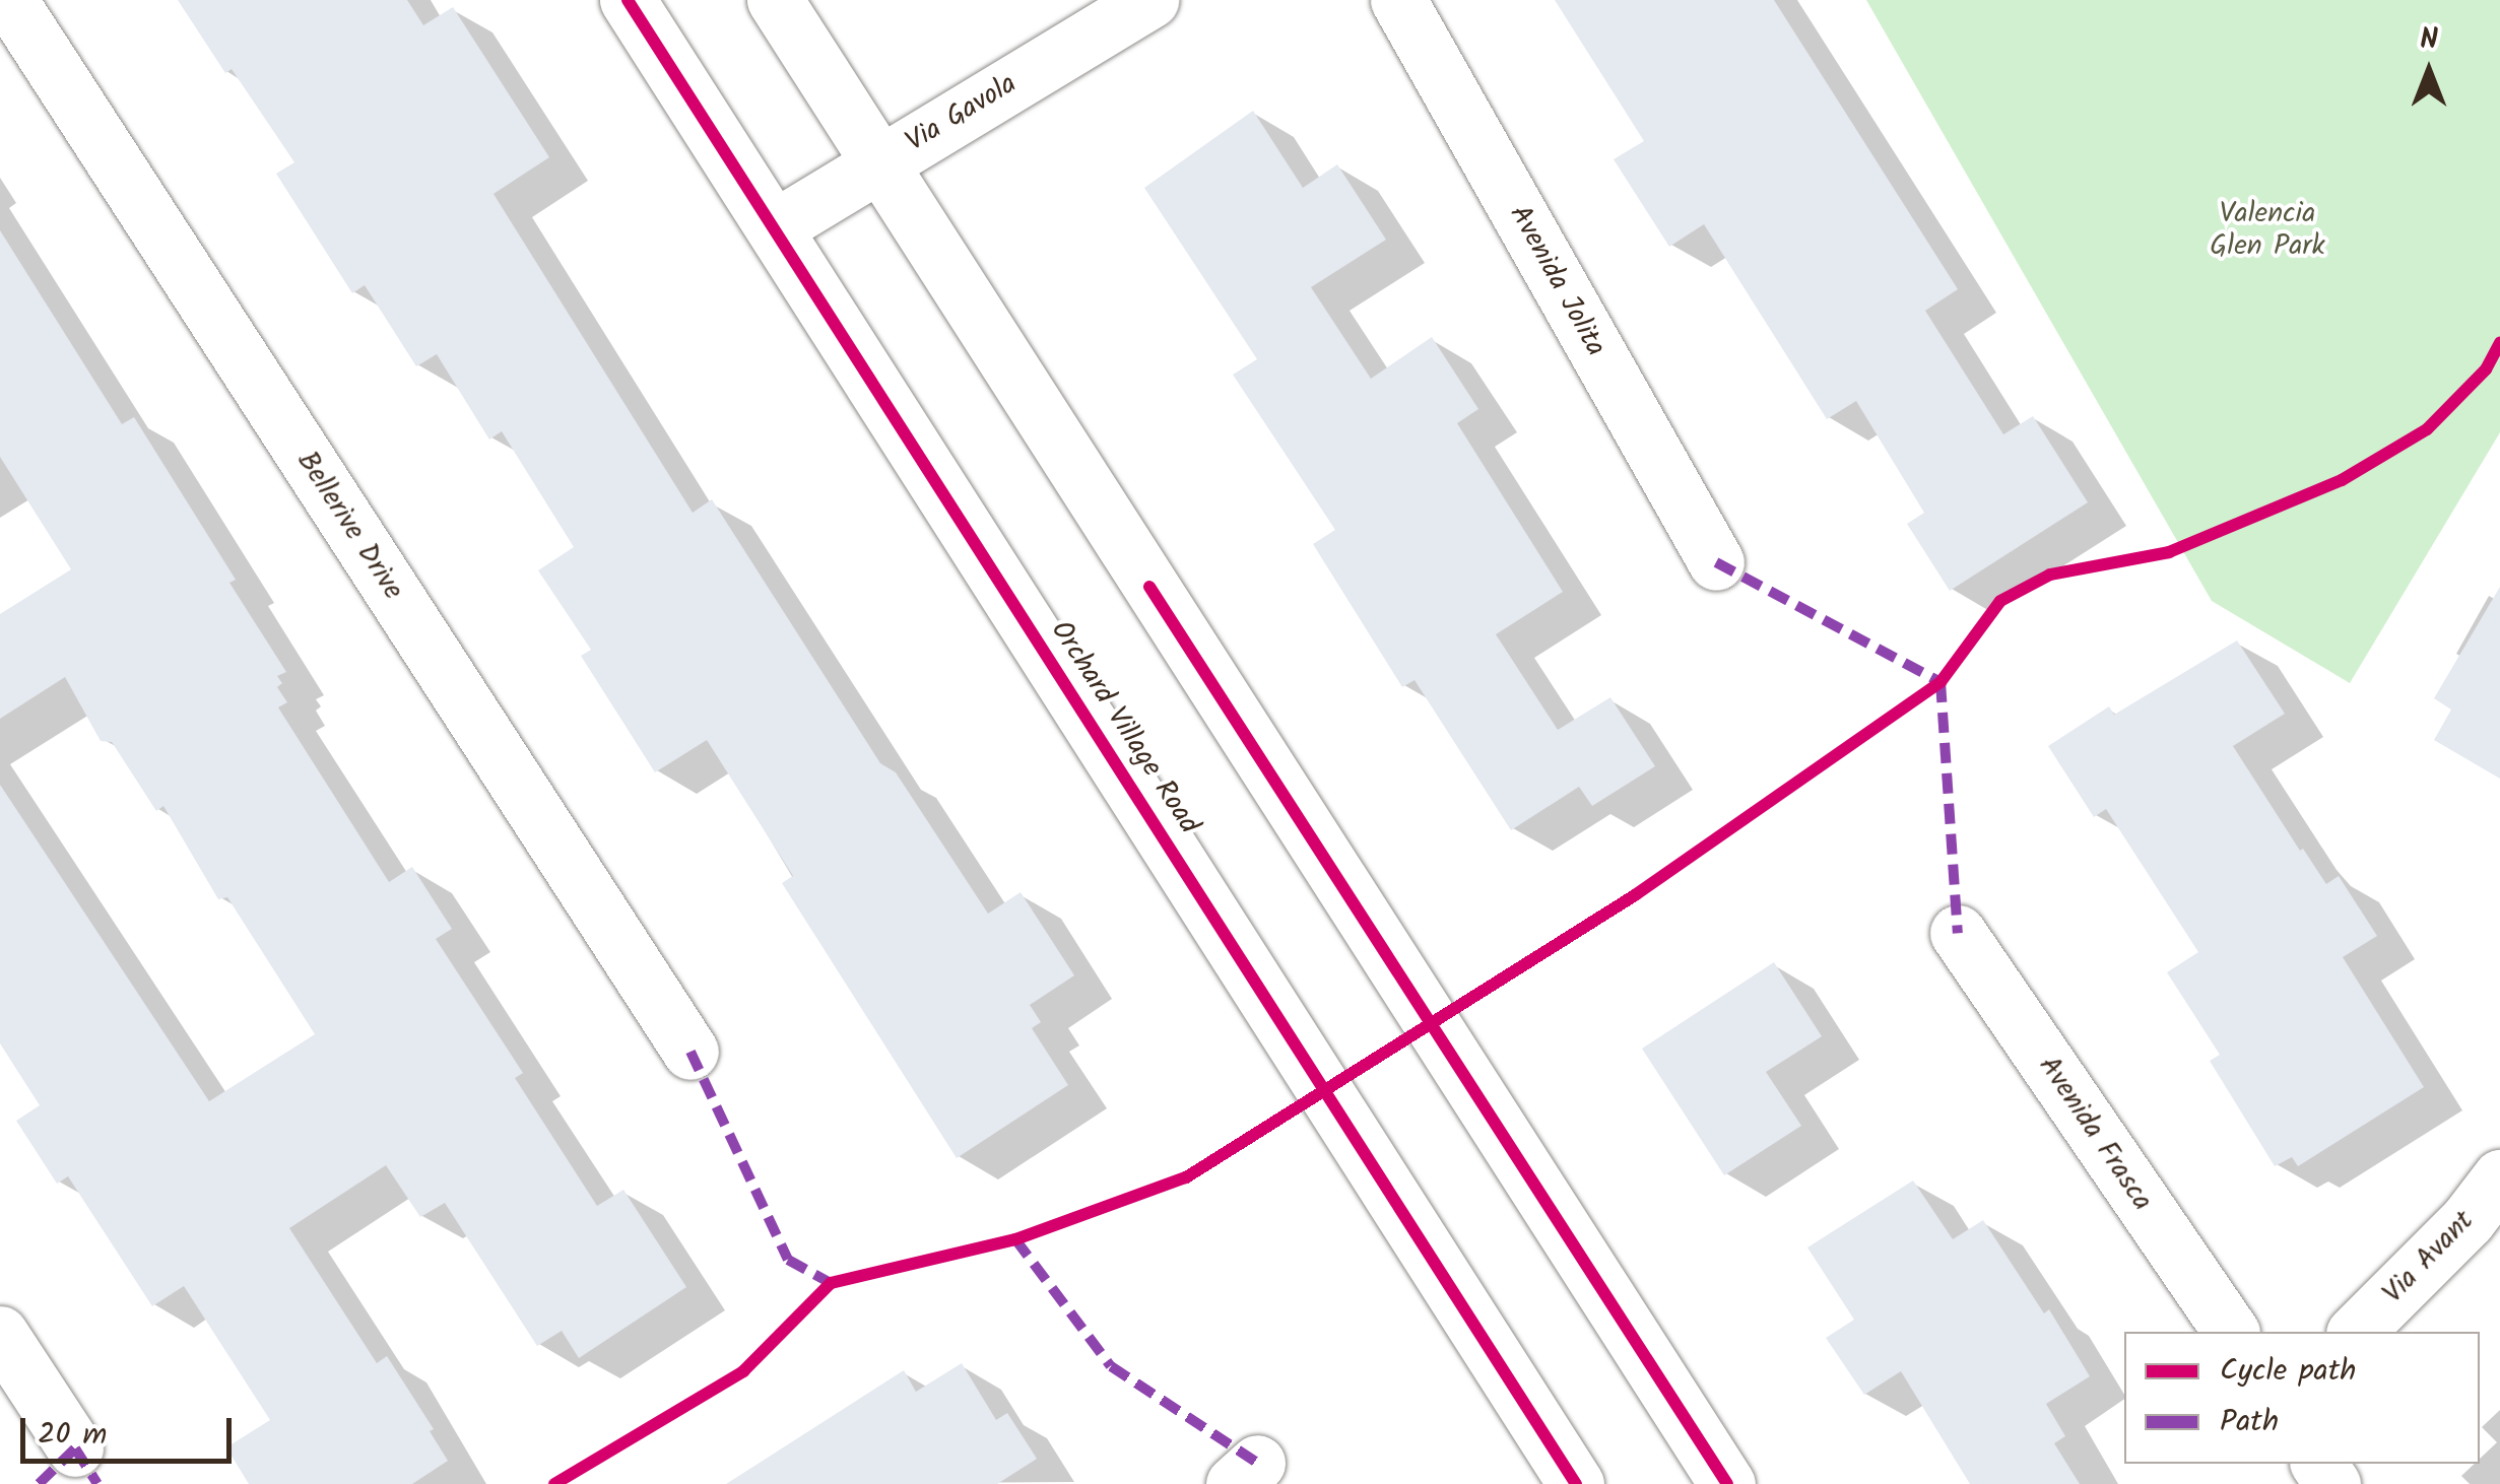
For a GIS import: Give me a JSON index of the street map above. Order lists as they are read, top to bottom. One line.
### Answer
{"streets":{"main road":["Via Gavola","Avenida Jolita","Bellerive Drive","Orchard Village Road","Avenida Frasca","Via Avant"]},"crossings":[["Via Gavola","Orchard Village Road"]],"parks":["Valencia Glen Park"],"legend":["Cycle path","Path"],"scale_bar":"20 m","north":"top"}
